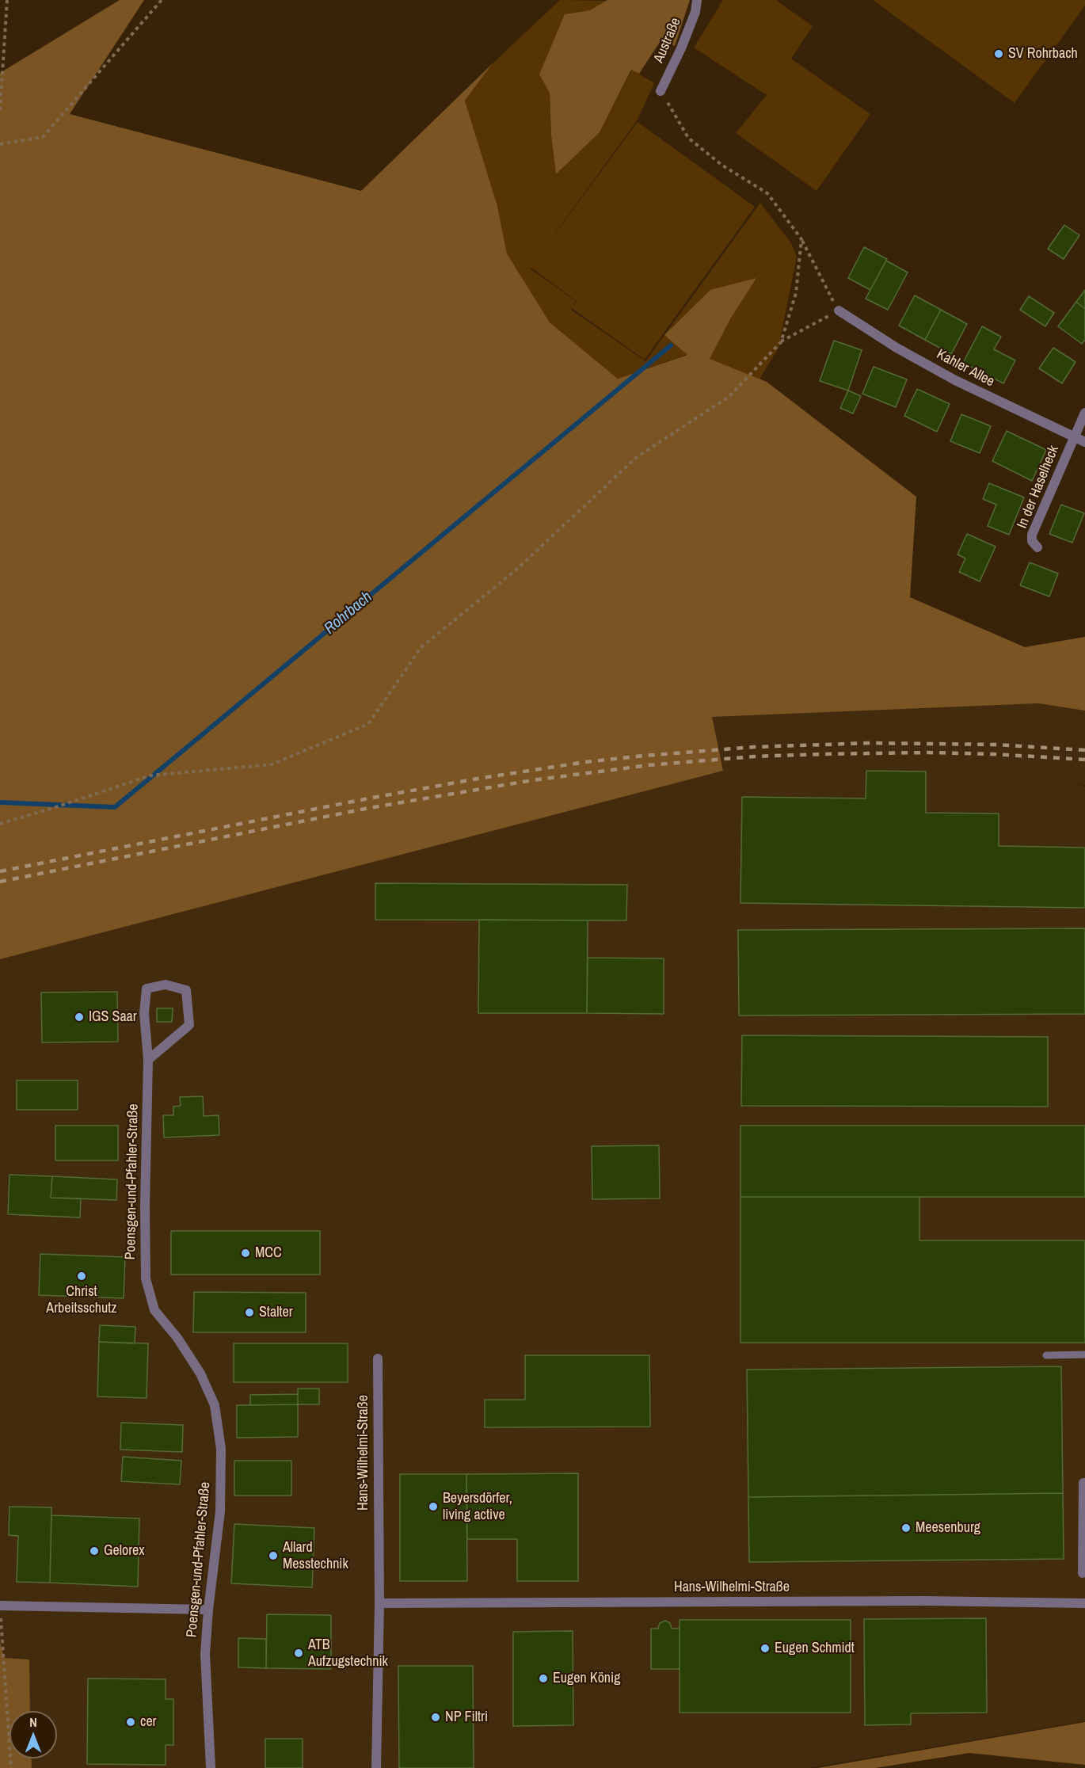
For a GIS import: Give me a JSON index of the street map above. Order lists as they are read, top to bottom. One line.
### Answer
{"streets":{"street":["Austraße","Kahler Allee","In der Haselheck","Poensgen-und-Pfahler-Straße","Hans-Wilhelmi-Straße"]},"crossings":[["Kahler Allee","In der Haselheck"]],"water":["Rohrbach"],"places":["SV Rohrbach","IGS Saar","MCC","Christ Arbeitsschutz","Stalter","Beyersdörfer, living active","Meesenburg","Gelorex","Allard Messtechnik","Eugen Schmidt","ATB Aufzugstechnik","Eugen König","NP Filtri","cer"],"north":"top"}
